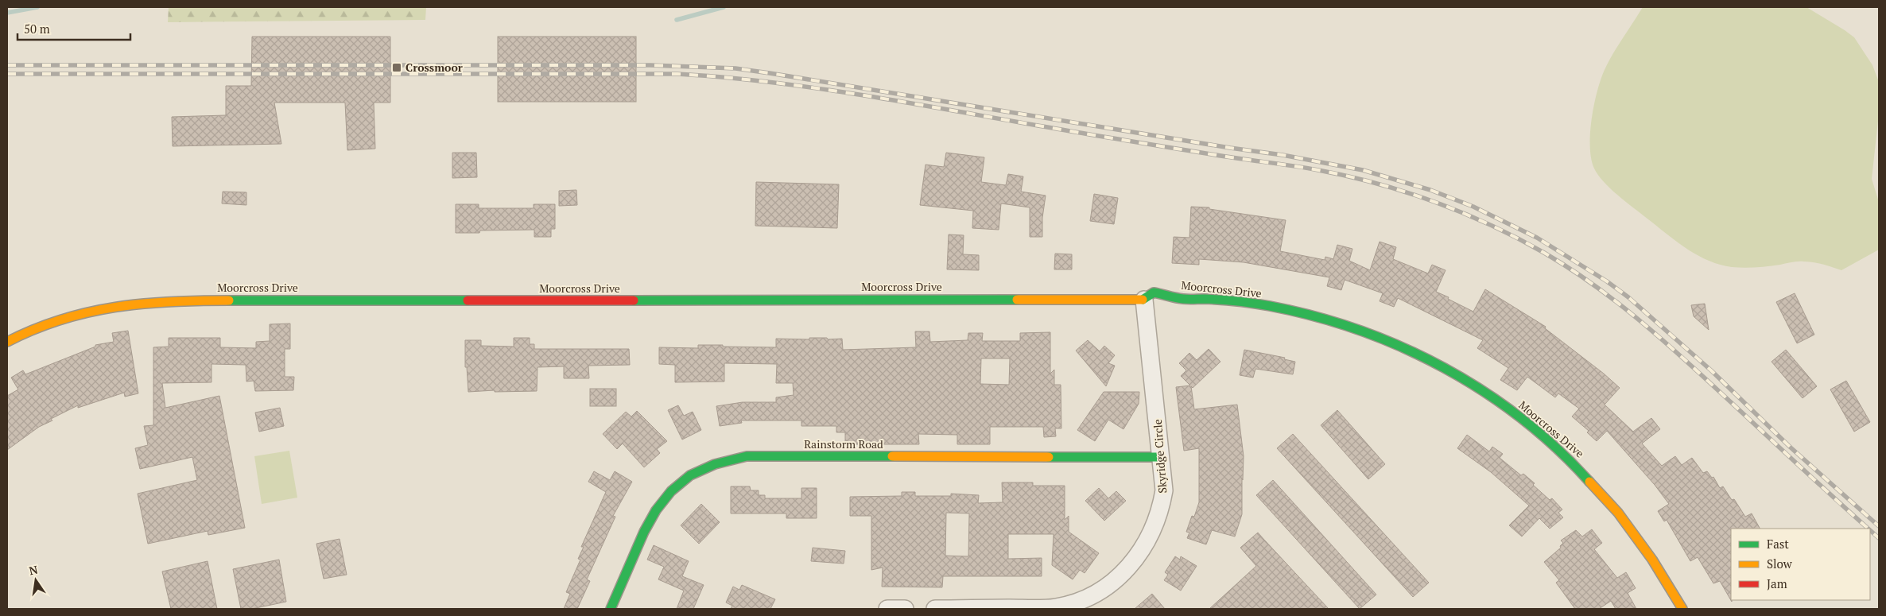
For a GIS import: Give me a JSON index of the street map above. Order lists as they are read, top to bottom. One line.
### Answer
{"streets":{"street":["Moorcross Drive","Rainstorm Road","Skyridge Circle"]},"crossings":[["Moorcross Drive","Skyridge Circle"],["Rainstorm Road","Skyridge Circle"]],"places":{"transit":["Crossmoor"]},"legend":["Fast","Slow","Jam"],"scale_bar":"50 m","north":"top"}
